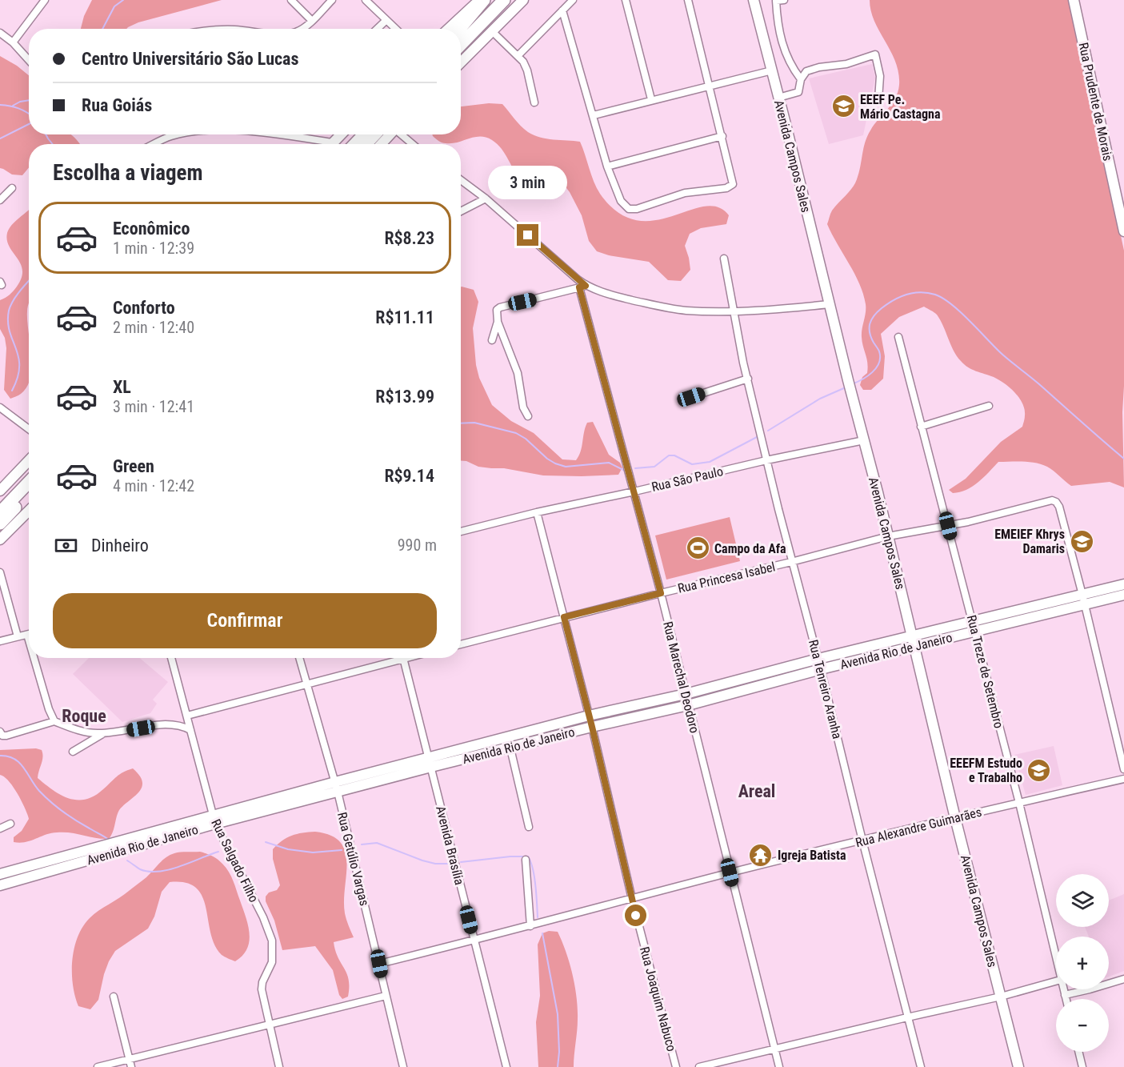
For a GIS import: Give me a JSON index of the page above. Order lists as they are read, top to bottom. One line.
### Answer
{"streets":{"main road":["Rua Prudente de Morais","Avenida Campos Sales","Avenida Rio de Janeiro"],"street":["Rua São Paulo","Rua Princesa Isabel","Rua Treze de Setembro","Rua Marechal Deodoro","Rua Tenreiro Aranha","Rua Alexandre Guimarães","Avenida Brasília","Rua Getúlio Vargas","Rua Salgado Filho","Rua Joaquim Nabuco"]},"crossings":[["Avenida Campos Sales","Rua São Paulo"],["Avenida Campos Sales","Rua Princesa Isabel"],["Avenida Campos Sales","Avenida Rio de Janeiro"],["Avenida Campos Sales","Rua Alexandre Guimarães"],["Rua São Paulo","Rua Marechal Deodoro"],["Rua São Paulo","Rua Tenreiro Aranha"],["Rua São Paulo","Rua Joaquim Nabuco"],["Rua Princesa Isabel","Avenida Rio de Janeiro"],["Rua Princesa Isabel","Rua Treze de Setembro"],["Rua Princesa Isabel","Rua Marechal Deodoro"],["Rua Princesa Isabel","Rua Tenreiro Aranha"],["Rua Princesa Isabel","Rua Joaquim Nabuco"],["Avenida Rio de Janeiro","Rua Treze de Setembro"],["Avenida Rio de Janeiro","Rua Marechal Deodoro"],["Avenida Rio de Janeiro","Rua Tenreiro Aranha"],["Avenida Rio de Janeiro","Avenida Brasília"],["Avenida Rio de Janeiro","Rua Getúlio Vargas"],["Avenida Rio de Janeiro","Rua Salgado Filho"],["Avenida Rio de Janeiro","Rua Joaquim Nabuco"],["Rua Treze de Setembro","Rua Alexandre Guimarães"],["Rua Marechal Deodoro","Rua Alexandre Guimarães"],["Rua Tenreiro Aranha","Rua Alexandre Guimarães"],["Rua Alexandre Guimarães","Avenida Brasília"],["Rua Alexandre Guimarães","Rua Getúlio Vargas"],["Rua Alexandre Guimarães","Rua Joaquim Nabuco"]],"districts":["Roque","Areal"],"places":{"school or university":["EEEF Pe. Mário Castagna","EMEIEF Khrys Damaris","EEEFM Estudo e Trabalho"],"sports":["Campo da Afa"],"temple":["Igreja Batista"]},"page":{"banner":["Centro Universitário São Lucas","Rua Goiás"],"heading":"Escolha a viagem","bubble":"3 min","list":[{"name":"Econômico","note":"1 min · 12:39","value":"R$8.23"},{"name":"Conforto","note":"2 min · 12:40","value":"R$11.11"},{"name":"XL","note":"3 min · 12:41","value":"R$13.99"},{"name":"Green","note":"4 min · 12:42","value":"R$9.14"}],"pay":["Dinheiro","990 m"],"buttons":"Confirmar","map_buttons":["+","−"]}}
